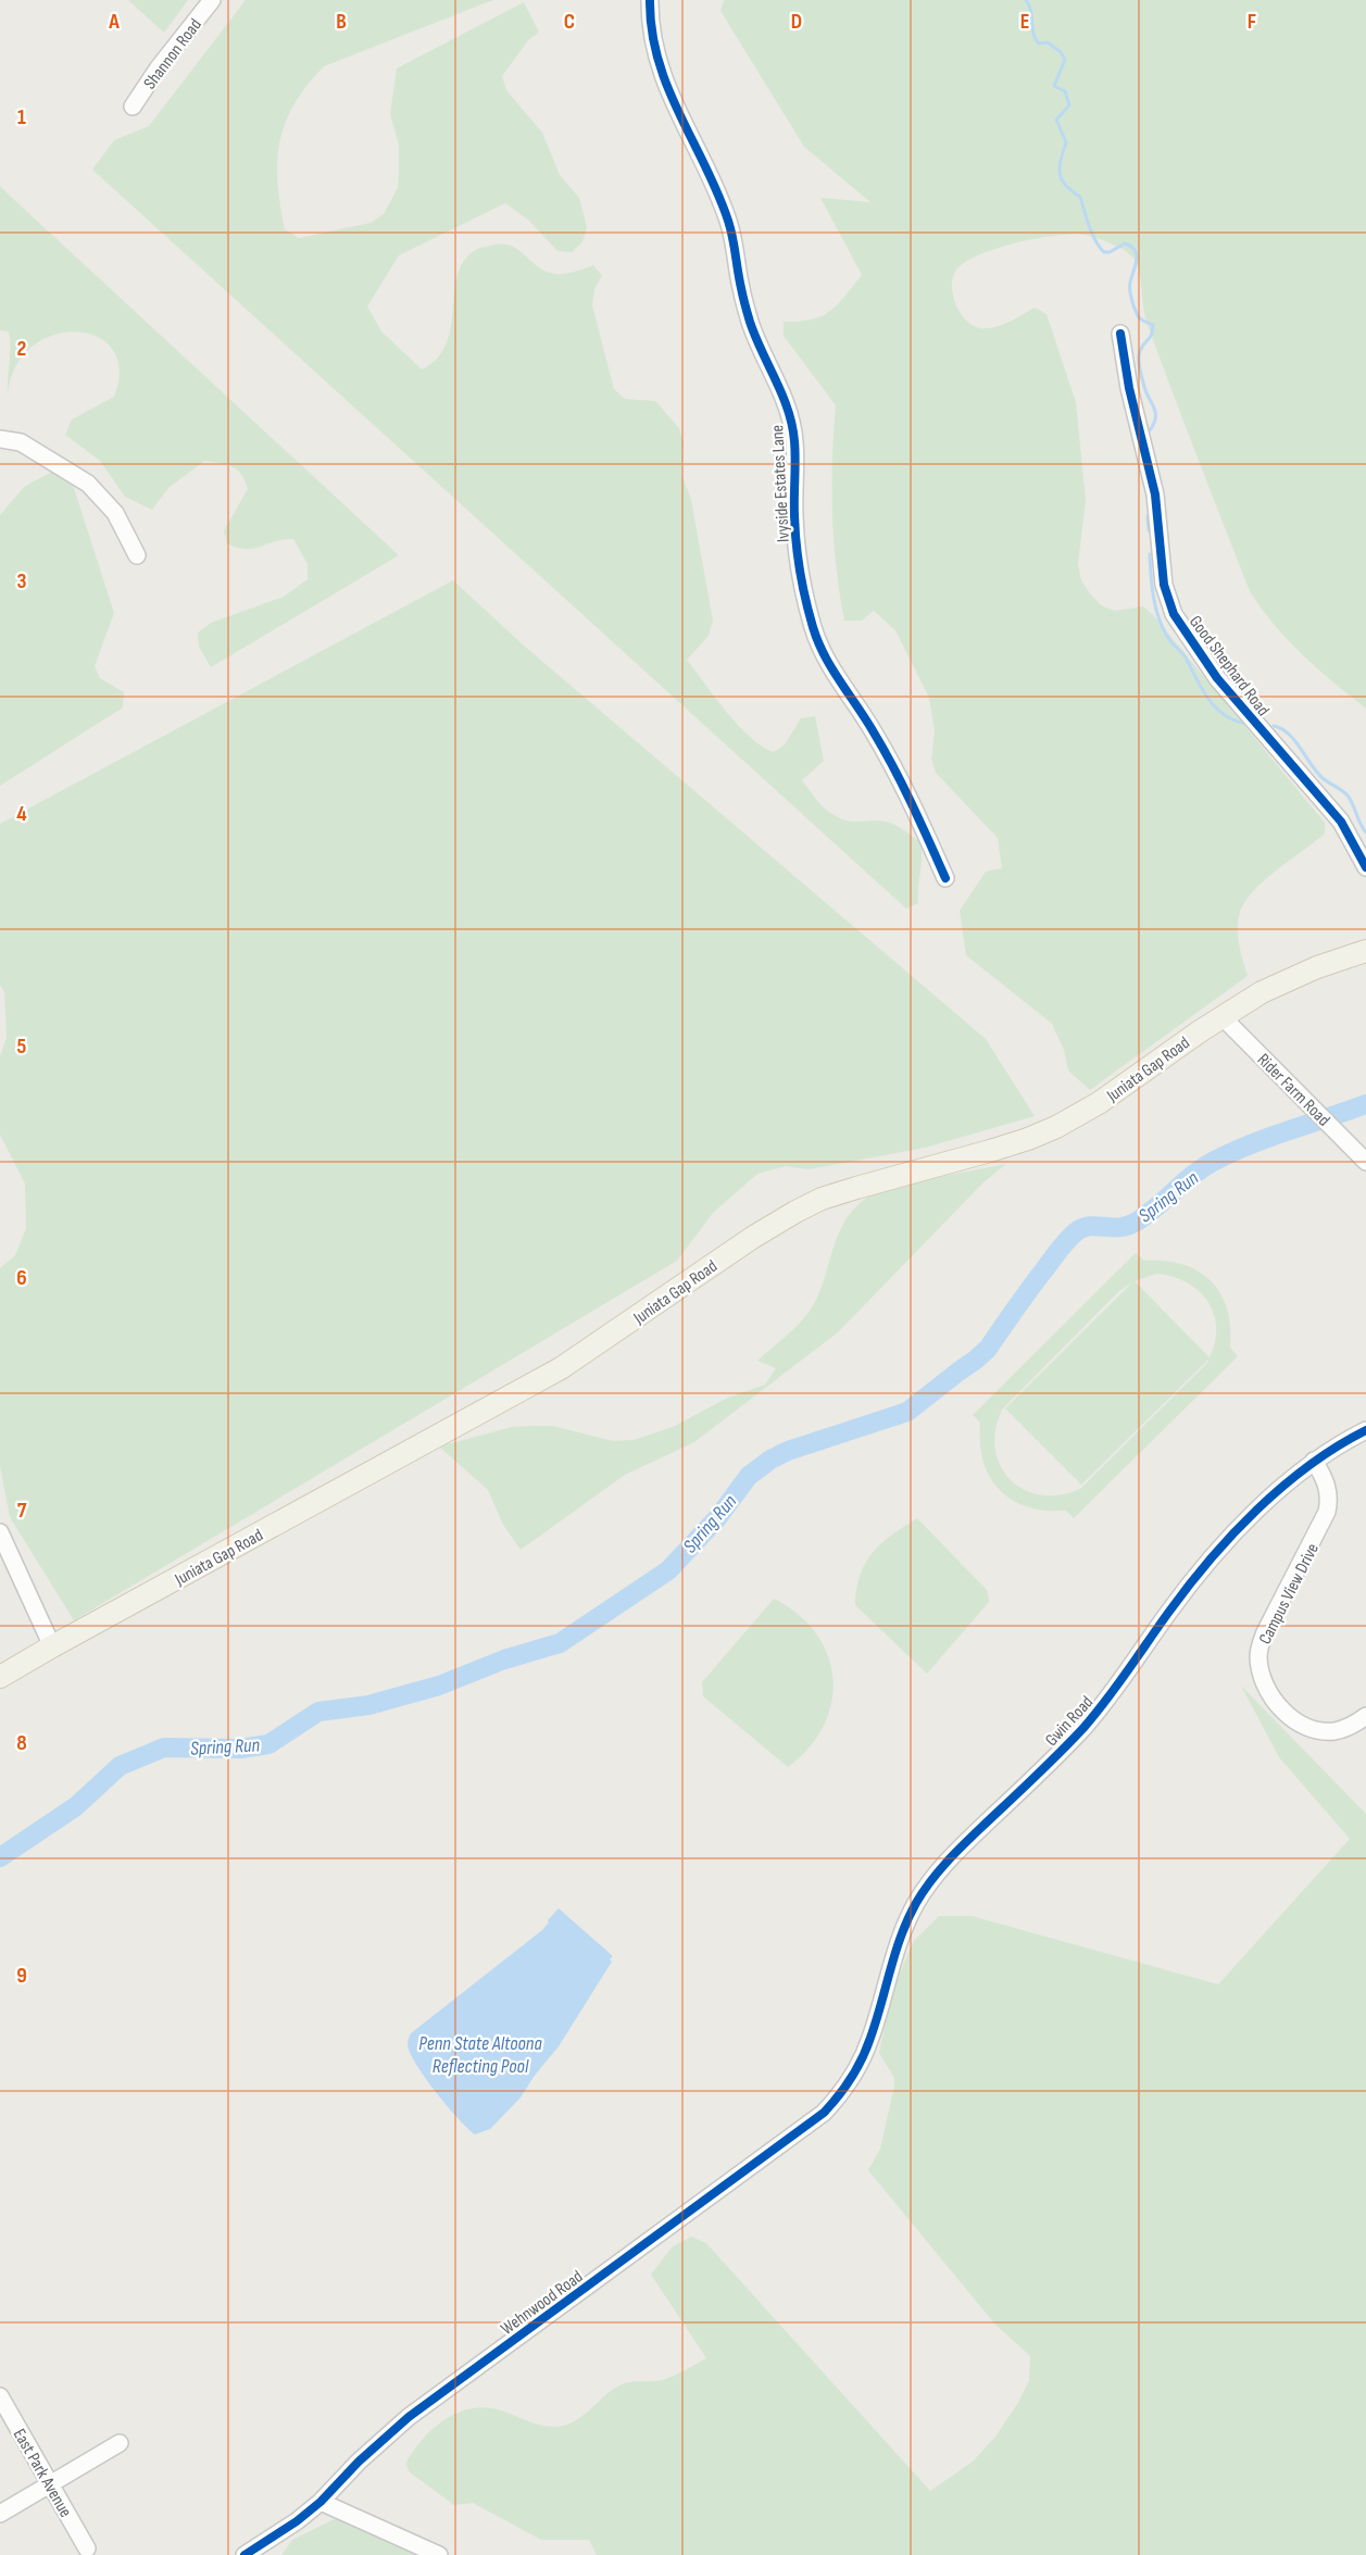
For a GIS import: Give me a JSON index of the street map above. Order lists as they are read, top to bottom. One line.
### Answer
{"streets":{"main road":["Juniata Gap Road"],"street":["Shannon Road","Ivyside Estates Lane","Good Shephard Road","Rider Farm Road","Campus View Drive","Gwin Road","Wehnwood Road","East Park Avenue"]},"crossings":[["Juniata Gap Road","Rider Farm Road"],["Campus View Drive","Gwin Road"],["Gwin Road","Wehnwood Road"]],"water":["Spring Run","Penn State Altoona Reflecting Pool"],"grid":{"columns":["A","B","C","D","E","F"],"rows":["1","2","3","4","5","6","7","8","9"]}}
